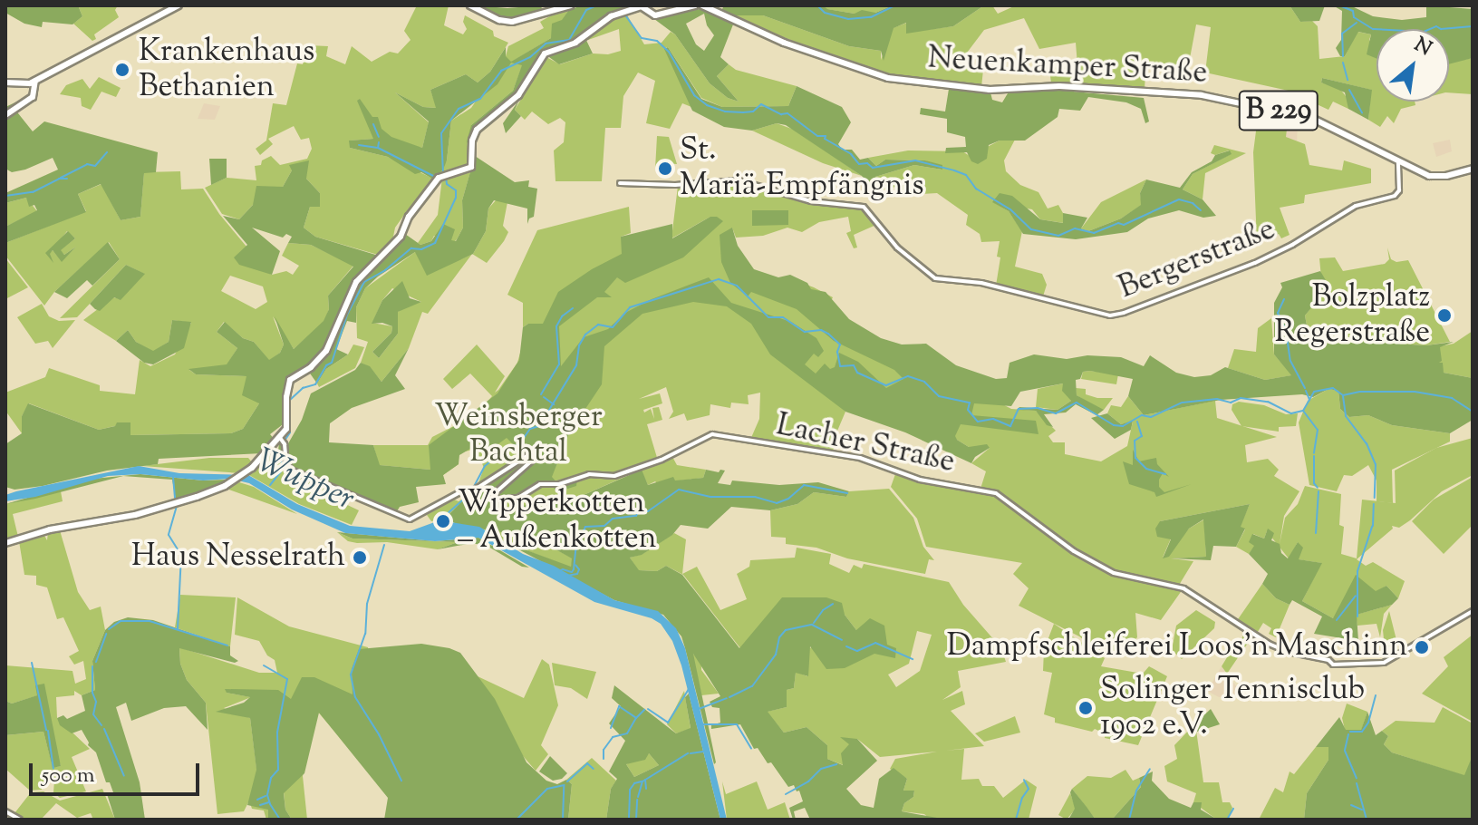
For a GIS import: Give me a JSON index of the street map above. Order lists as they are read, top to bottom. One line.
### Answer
{"streets":{"main road":["Neuenkamper Straße","B 229"],"street":["Bergerstraße","Lacher Straße"]},"crossings":[["Neuenkamper Straße","Bergerstraße"]],"water":["Wupper"],"parks":["Weinsberger Bachtal"],"places":["Krankenhaus Bethanien","St. Mariä-Empfängnis","Bolzplatz Regerstraße","Wipperkotten – Außenkotten","Haus Nesselrath","Dampfschleiferei Loos'n Maschinn","Solinger Tennisclub 1902 e.V."],"scale_bar":"500 m","north":"top right"}
